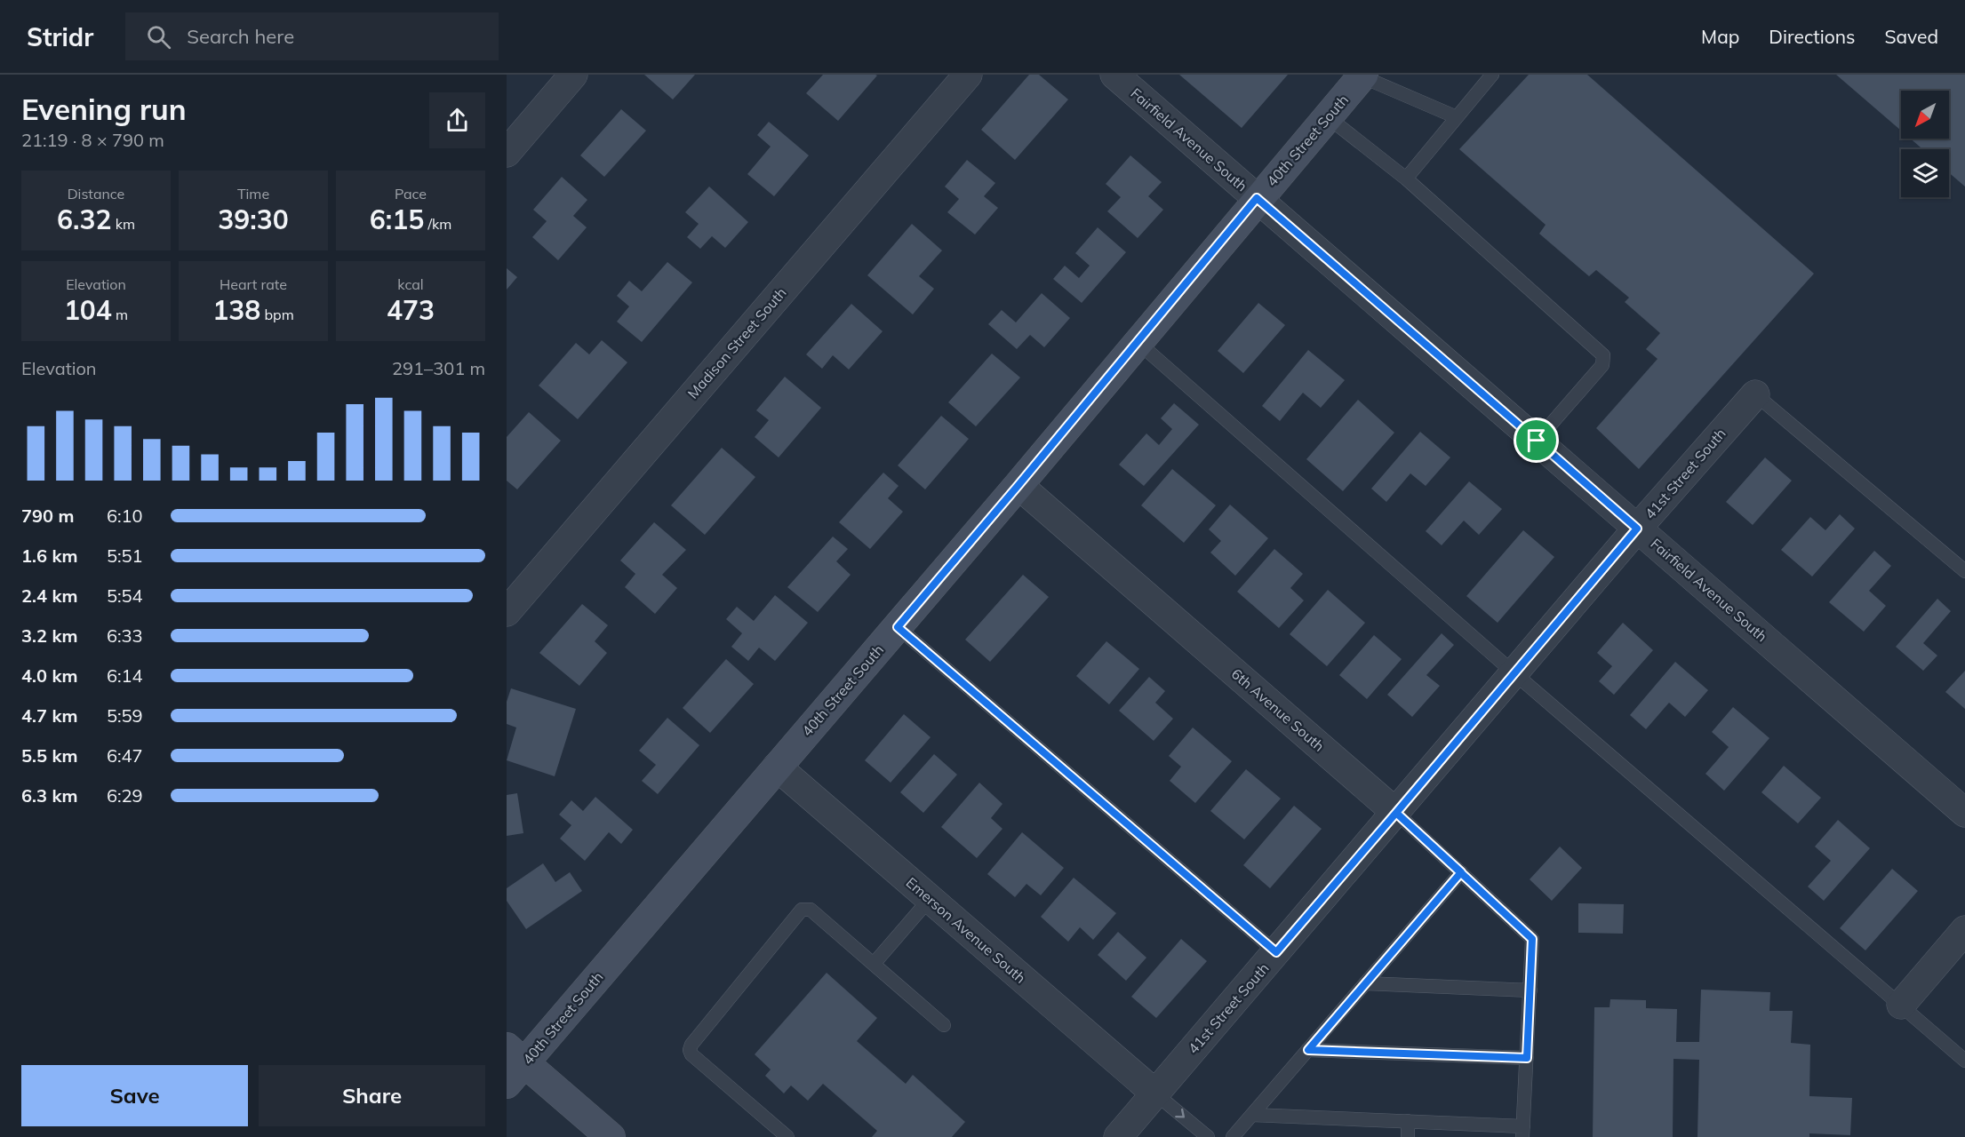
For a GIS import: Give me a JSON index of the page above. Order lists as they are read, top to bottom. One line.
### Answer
{"streets":{"street":["Fairfield Avenue South","40th Street South","Madison Street South","41st Street South","6th Avenue South","Emerson Avenue South"]},"crossings":[["Fairfield Avenue South","40th Street South"],["Fairfield Avenue South","41st Street South"],["40th Street South","6th Avenue South"],["40th Street South","Emerson Avenue South"],["41st Street South","6th Avenue South"],["41st Street South","Emerson Avenue South"]],"north":"bottom left","page":{"header":"Stridr","search":"Search here","nav":["Map","Directions","Saved"],"heading":["Evening run","21:19 · 8 × 790 m"],"stats":[["Distance","6.32 km"],["Time","39:30"],["Pace","6:15 /km"],["Elevation","104 m"],["Heart rate","138 bpm"],["kcal","473"]],"chart":["Elevation","291–301 m"],"list":[{"name":"790 m","note":"6:10"},{"name":"1.6 km","note":"5:51"},{"name":"2.4 km","note":"5:54"},{"name":"3.2 km","note":"6:33"},{"name":"4.0 km","note":"6:14"},{"name":"4.7 km","note":"5:59"},{"name":"5.5 km","note":"6:47"},{"name":"6.3 km","note":"6:29"}],"buttons":["Save","Share"]}}
